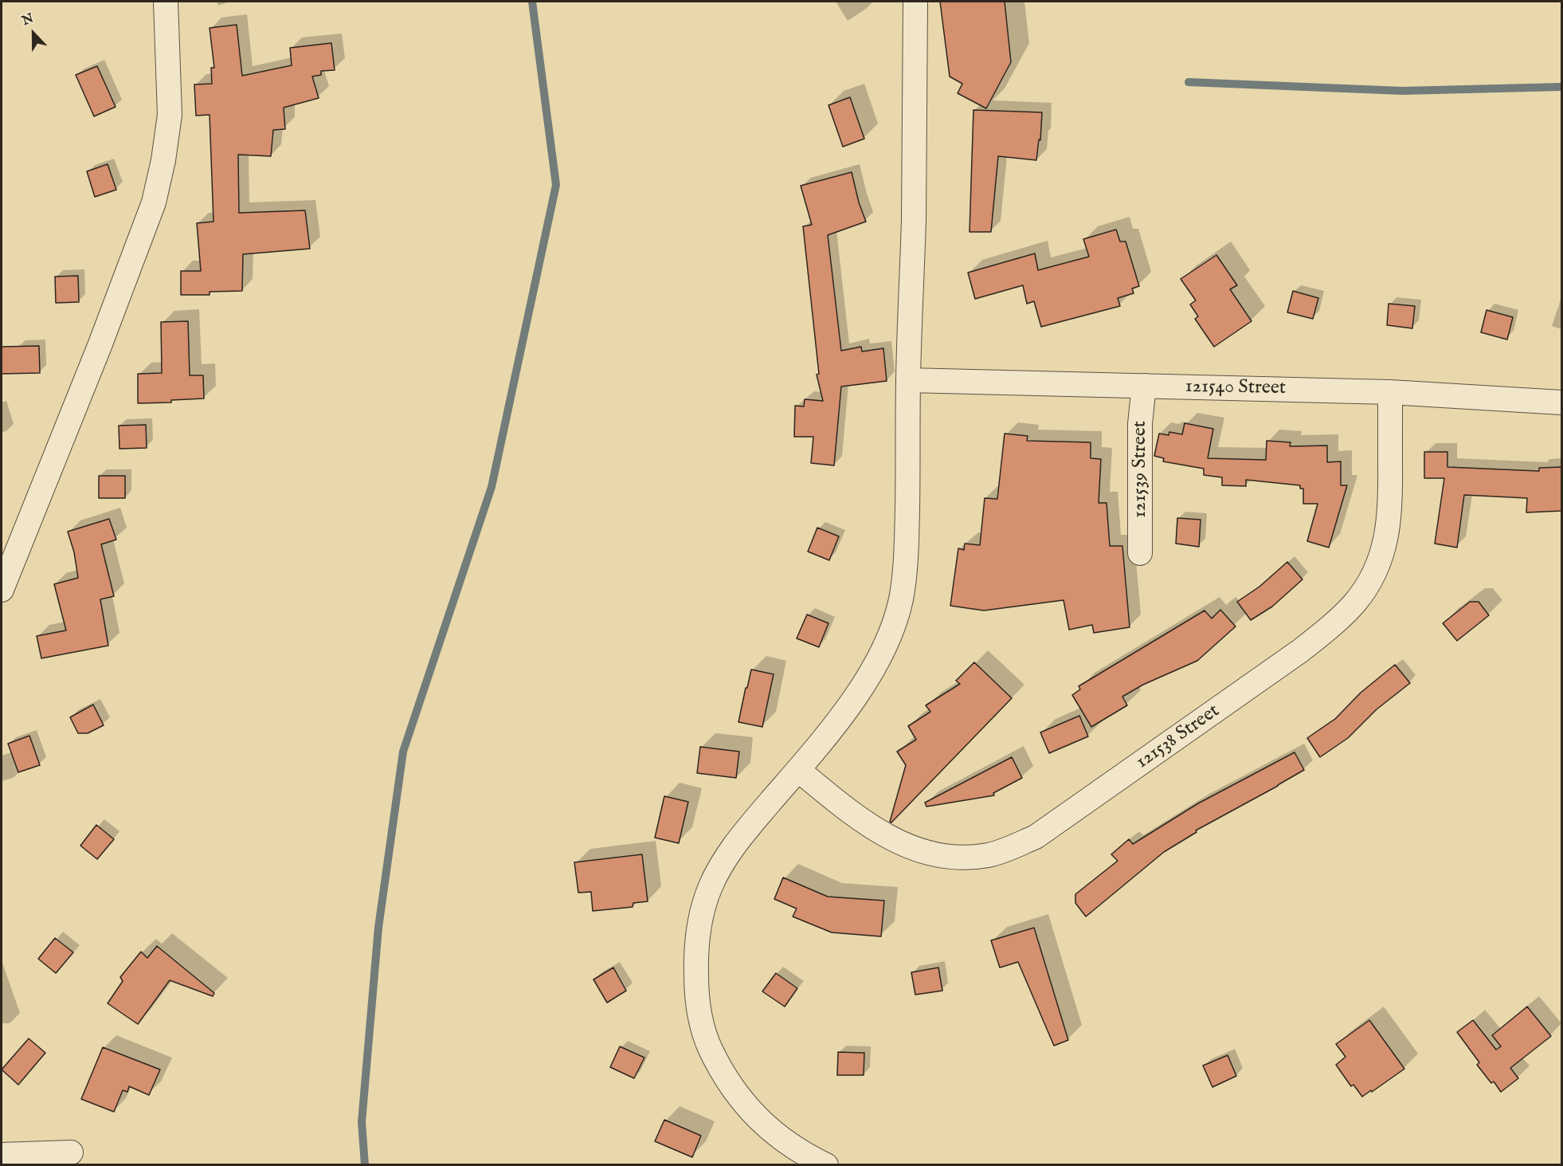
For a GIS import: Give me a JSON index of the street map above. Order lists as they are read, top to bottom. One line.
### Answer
{"streets":{"street":["121540 Street","121539 Street","121538 Street"]},"crossings":[["121540 Street","121539 Street"],["121540 Street","121538 Street"]],"north":"top"}
